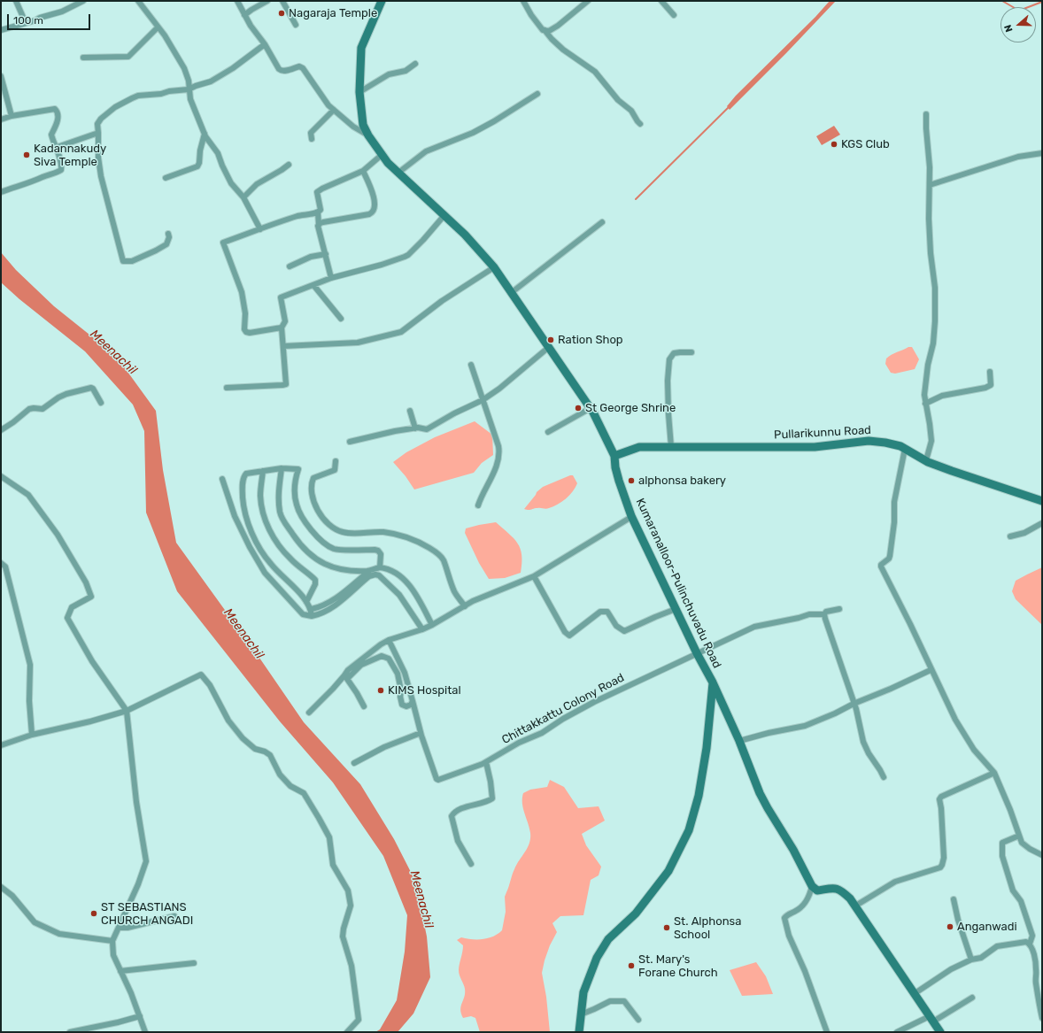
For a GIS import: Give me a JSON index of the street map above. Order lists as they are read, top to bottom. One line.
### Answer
{"streets":{"main road":["Pullarikunnu Road","Kumaranalloor-Pulinchuvadu Road"],"street":["Chittakkattu Colony Road"]},"crossings":[["Pullarikunnu Road","Kumaranalloor-Pulinchuvadu Road"],["Kumaranalloor-Pulinchuvadu Road","Chittakkattu Colony Road"]],"water":["Meenachil"],"places":["Nagaraja Temple","KGS Club","Kadannakudy Siva Temple","Ration Shop","St George Shrine","alphonsa bakery","KIMS Hospital","ST SEBASTIANS CHURCH ANGADI","Anganwadi","St. Alphonsa School","St. Mary's Forane Church"],"scale_bar":"100 m","north":"left"}
